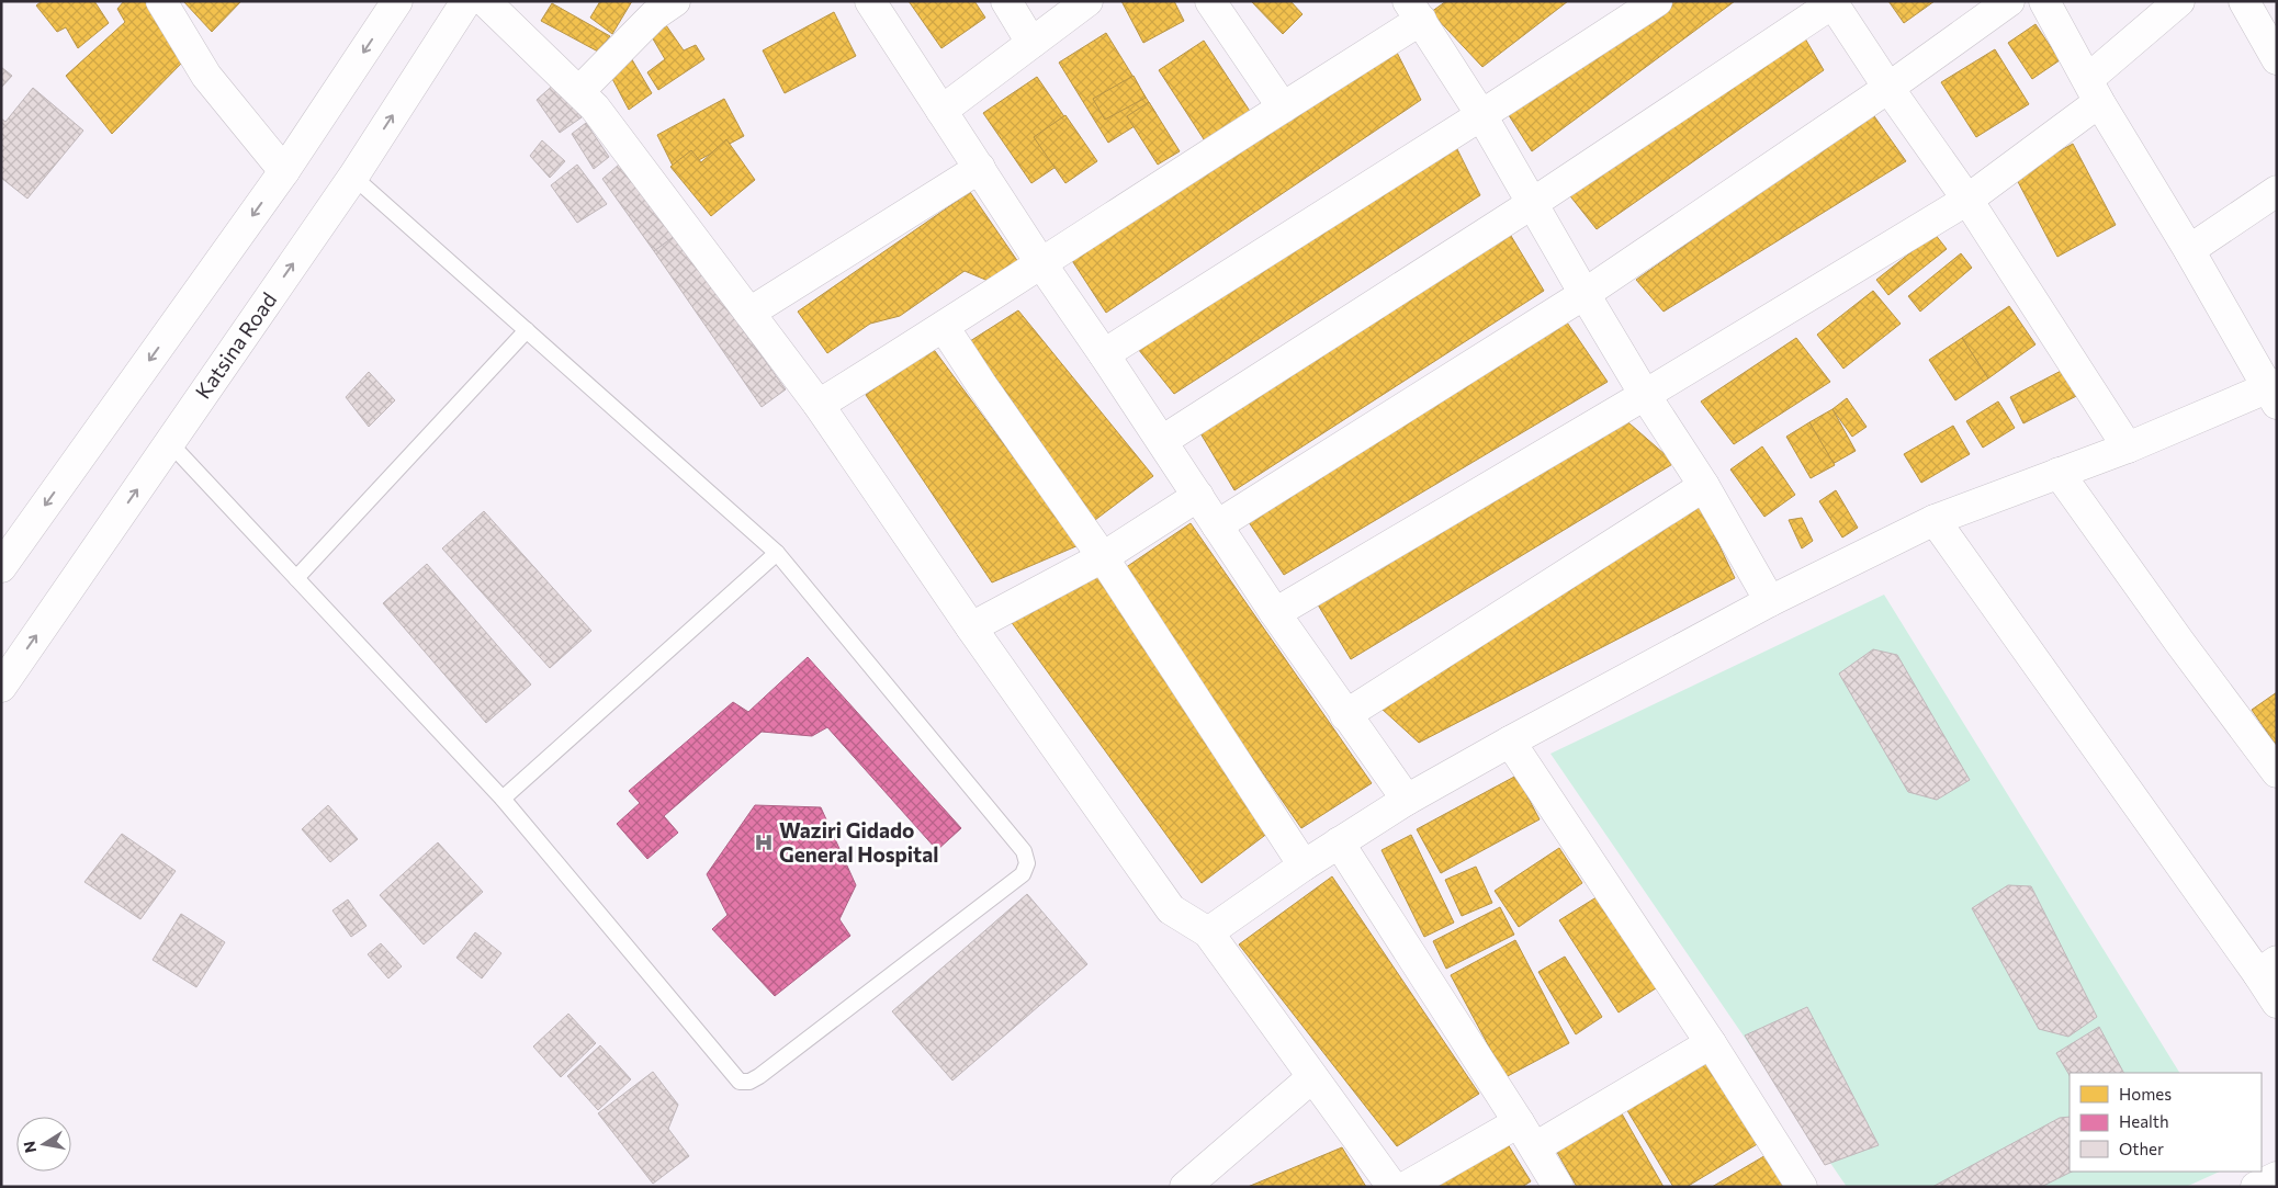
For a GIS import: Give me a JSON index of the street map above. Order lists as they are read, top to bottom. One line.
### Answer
{"streets":{"main road":["Katsina Road"]},"places":{"hospital":["Waziri Gidado General Hospital"]},"legend":["Homes","Health","Other"],"north":"left"}
